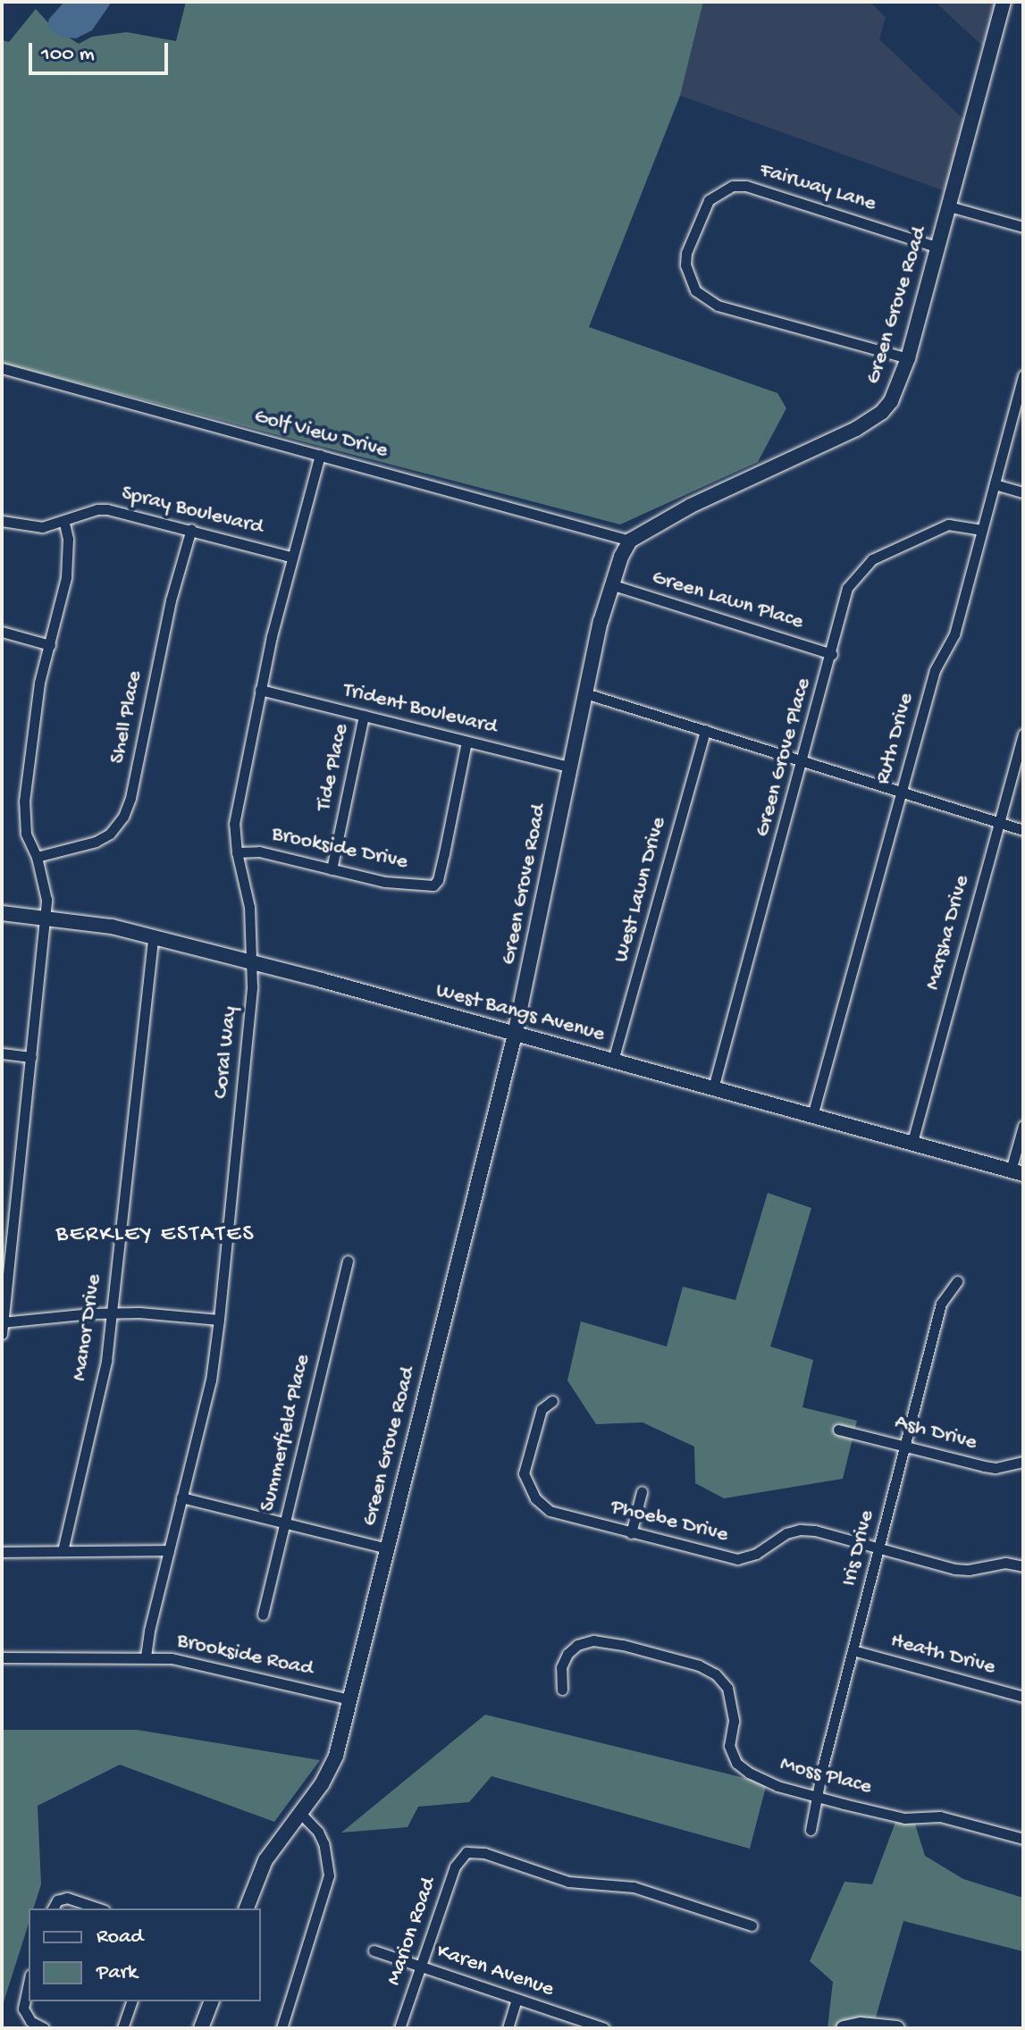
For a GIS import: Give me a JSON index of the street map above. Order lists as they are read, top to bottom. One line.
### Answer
{"streets":{"street":["Fairway Lane","Green Grove Road","Golf View Drive","Spray Boulevard","Green Lawn Place","Trident Boulevard","Shell Place","Ruth Drive","Green Grove Place","Tide Place","Brookside Drive","West Lawn Drive","Marsha Drive","West Bangs Avenue","Coral Way","Manor Drive","Summerfield Place","Ash Drive","Phoebe Drive","Iris Drive","Heath Drive","Brookside Road","Moss Place","Marion Road","Karen Avenue"]},"crossings":[["Fairway Lane","Green Grove Road"],["Green Grove Road","Golf View Drive"],["Green Grove Road","Green Lawn Place"],["Green Grove Road","Trident Boulevard"],["Green Grove Road","West Bangs Avenue"],["Green Grove Road","Brookside Road"],["Golf View Drive","Coral Way"],["Spray Boulevard","Shell Place"],["Spray Boulevard","Coral Way"],["Green Lawn Place","Green Grove Place"],["Trident Boulevard","Tide Place"],["Trident Boulevard","Brookside Drive"],["Trident Boulevard","Coral Way"],["Ruth Drive","Green Grove Place"],["Ruth Drive","West Bangs Avenue"],["Green Grove Place","West Bangs Avenue"],["Tide Place","Brookside Drive"],["Brookside Drive","Coral Way"],["West Lawn Drive","West Bangs Avenue"],["Marsha Drive","West Bangs Avenue"],["West Bangs Avenue","Coral Way"],["West Bangs Avenue","Manor Drive"],["Coral Way","Brookside Road"],["Ash Drive","Iris Drive"],["Phoebe Drive","Iris Drive"],["Iris Drive","Heath Drive"],["Iris Drive","Moss Place"],["Marion Road","Karen Avenue"]],"districts":["BERKLEY ESTATES"],"legend":["Road","Park"],"scale_bar":"100 m"}
